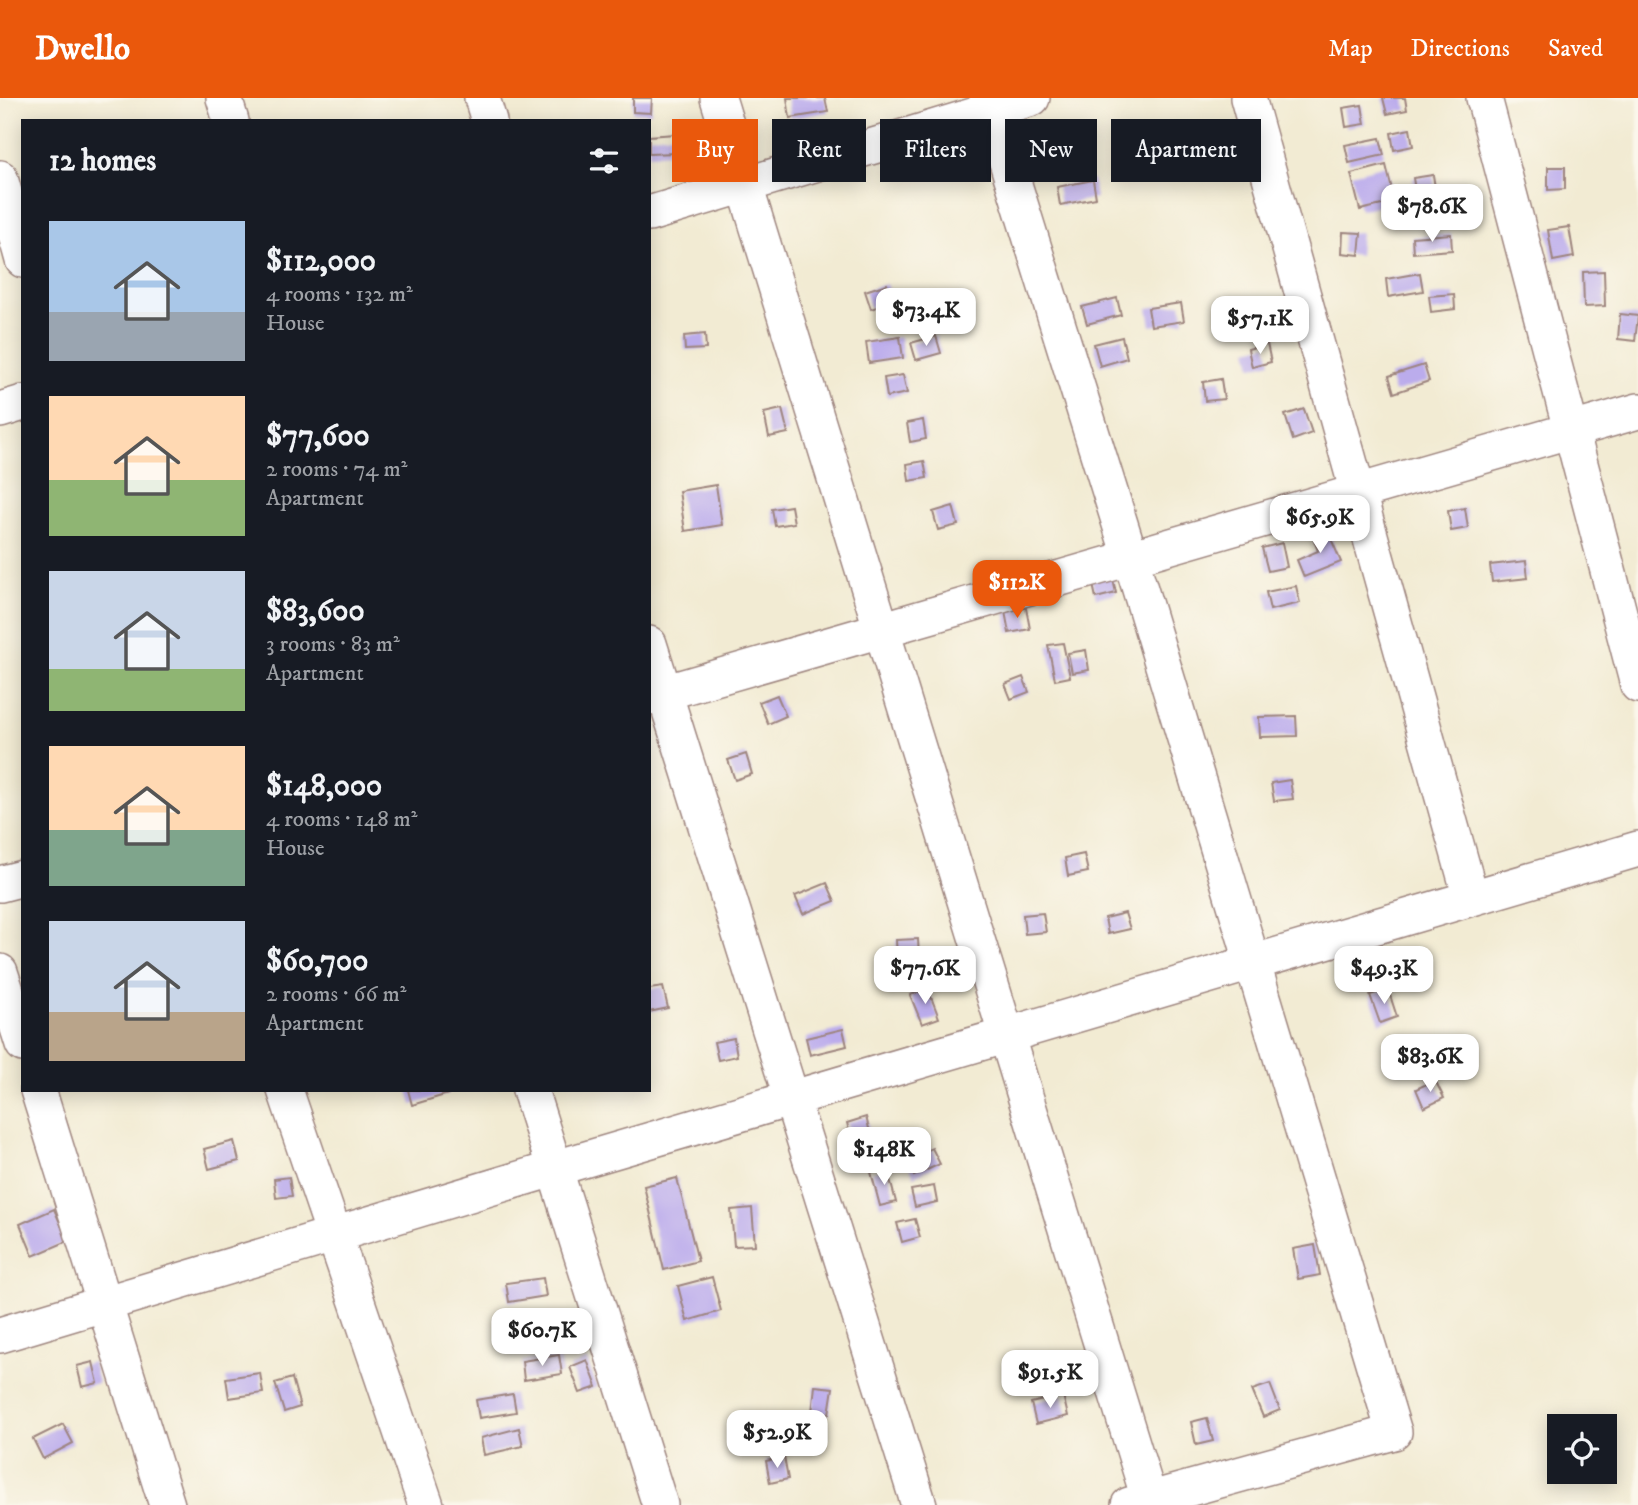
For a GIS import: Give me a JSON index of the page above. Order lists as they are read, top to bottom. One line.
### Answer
{"page":{"header":"Dwello","nav":["Map","Directions","Saved"],"chip":["Buy","Rent","Filters","New","Apartment"],"heading":"12 homes","price":["$78.6K","$73.4K","$57.1K","$65.9K","$112K","$77.6K","$49.3K","$83.6K","$148K","$60.7K","$91.5K","$52.9K"],"list":[{"name":"$112,000","note":"4 rooms · 132 m² · House"},{"name":"$77,600","note":"2 rooms · 74 m² · Apartment"},{"name":"$83,600","note":"3 rooms · 83 m² · Apartment"},{"name":"$148,000","note":"4 rooms · 148 m² · House"},{"name":"$60,700","note":"2 rooms · 66 m² · Apartment"}]}}
